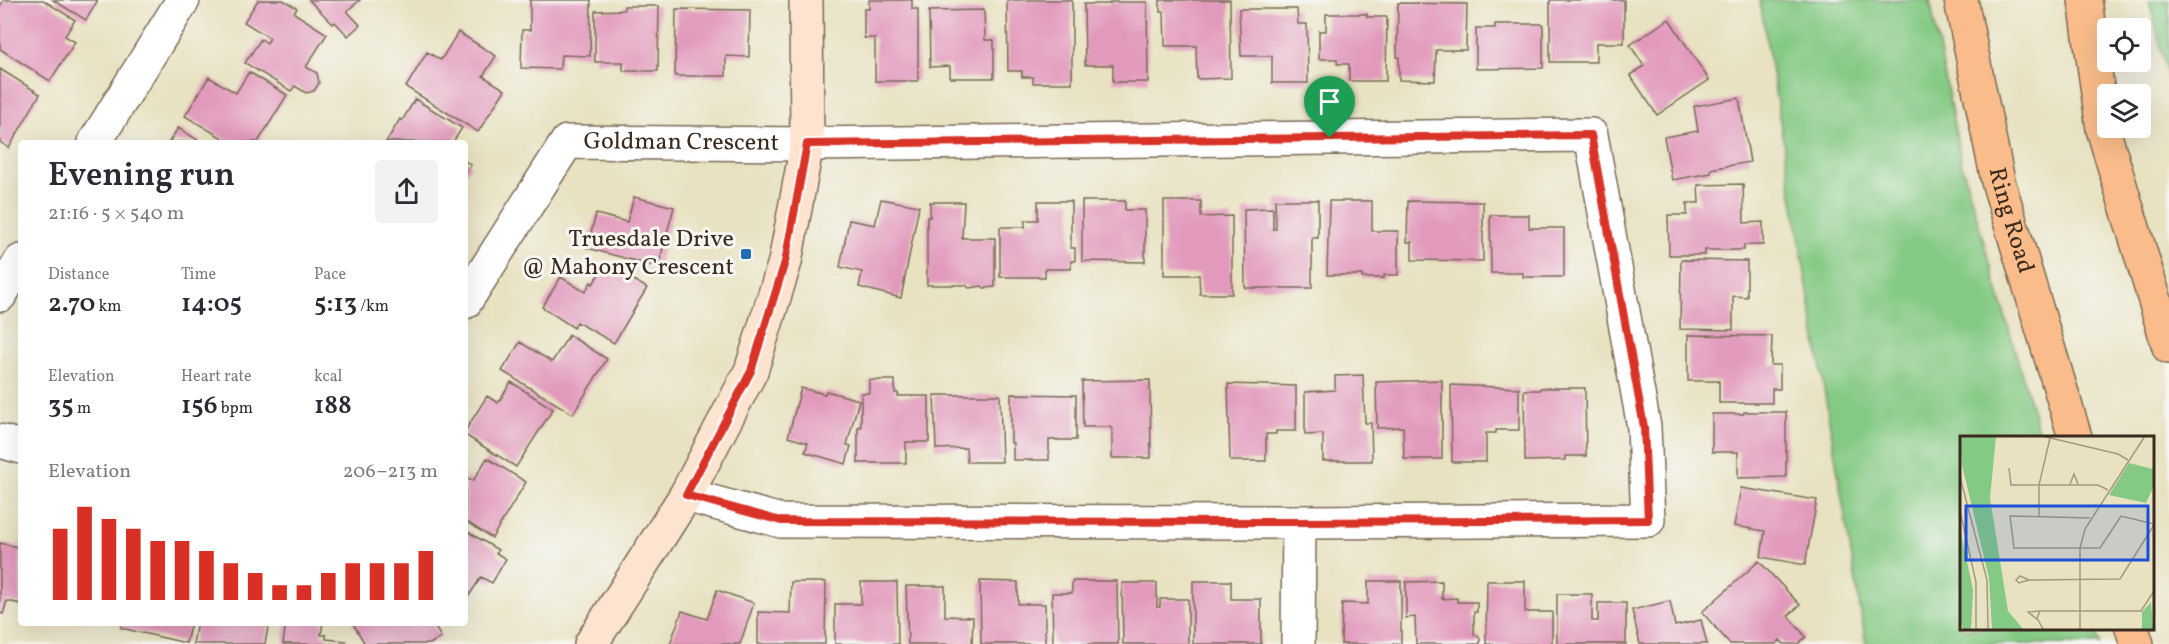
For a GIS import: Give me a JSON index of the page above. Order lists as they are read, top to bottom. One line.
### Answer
{"streets":{"highway":["Ring Road"],"street":["Goldman Crescent"]},"places":{"transit":["Truesdale Drive @ Mahony Crescent"]},"page":{"heading":["Evening run","21:16 · 5 × 540 m"],"stats":[["Distance","2.70 km"],["Time","14:05"],["Pace","5:13 /km"],["Elevation","35 m"],["Heart rate","156 bpm"],["kcal","188"]],"chart":["Elevation","206–213 m"]}}
